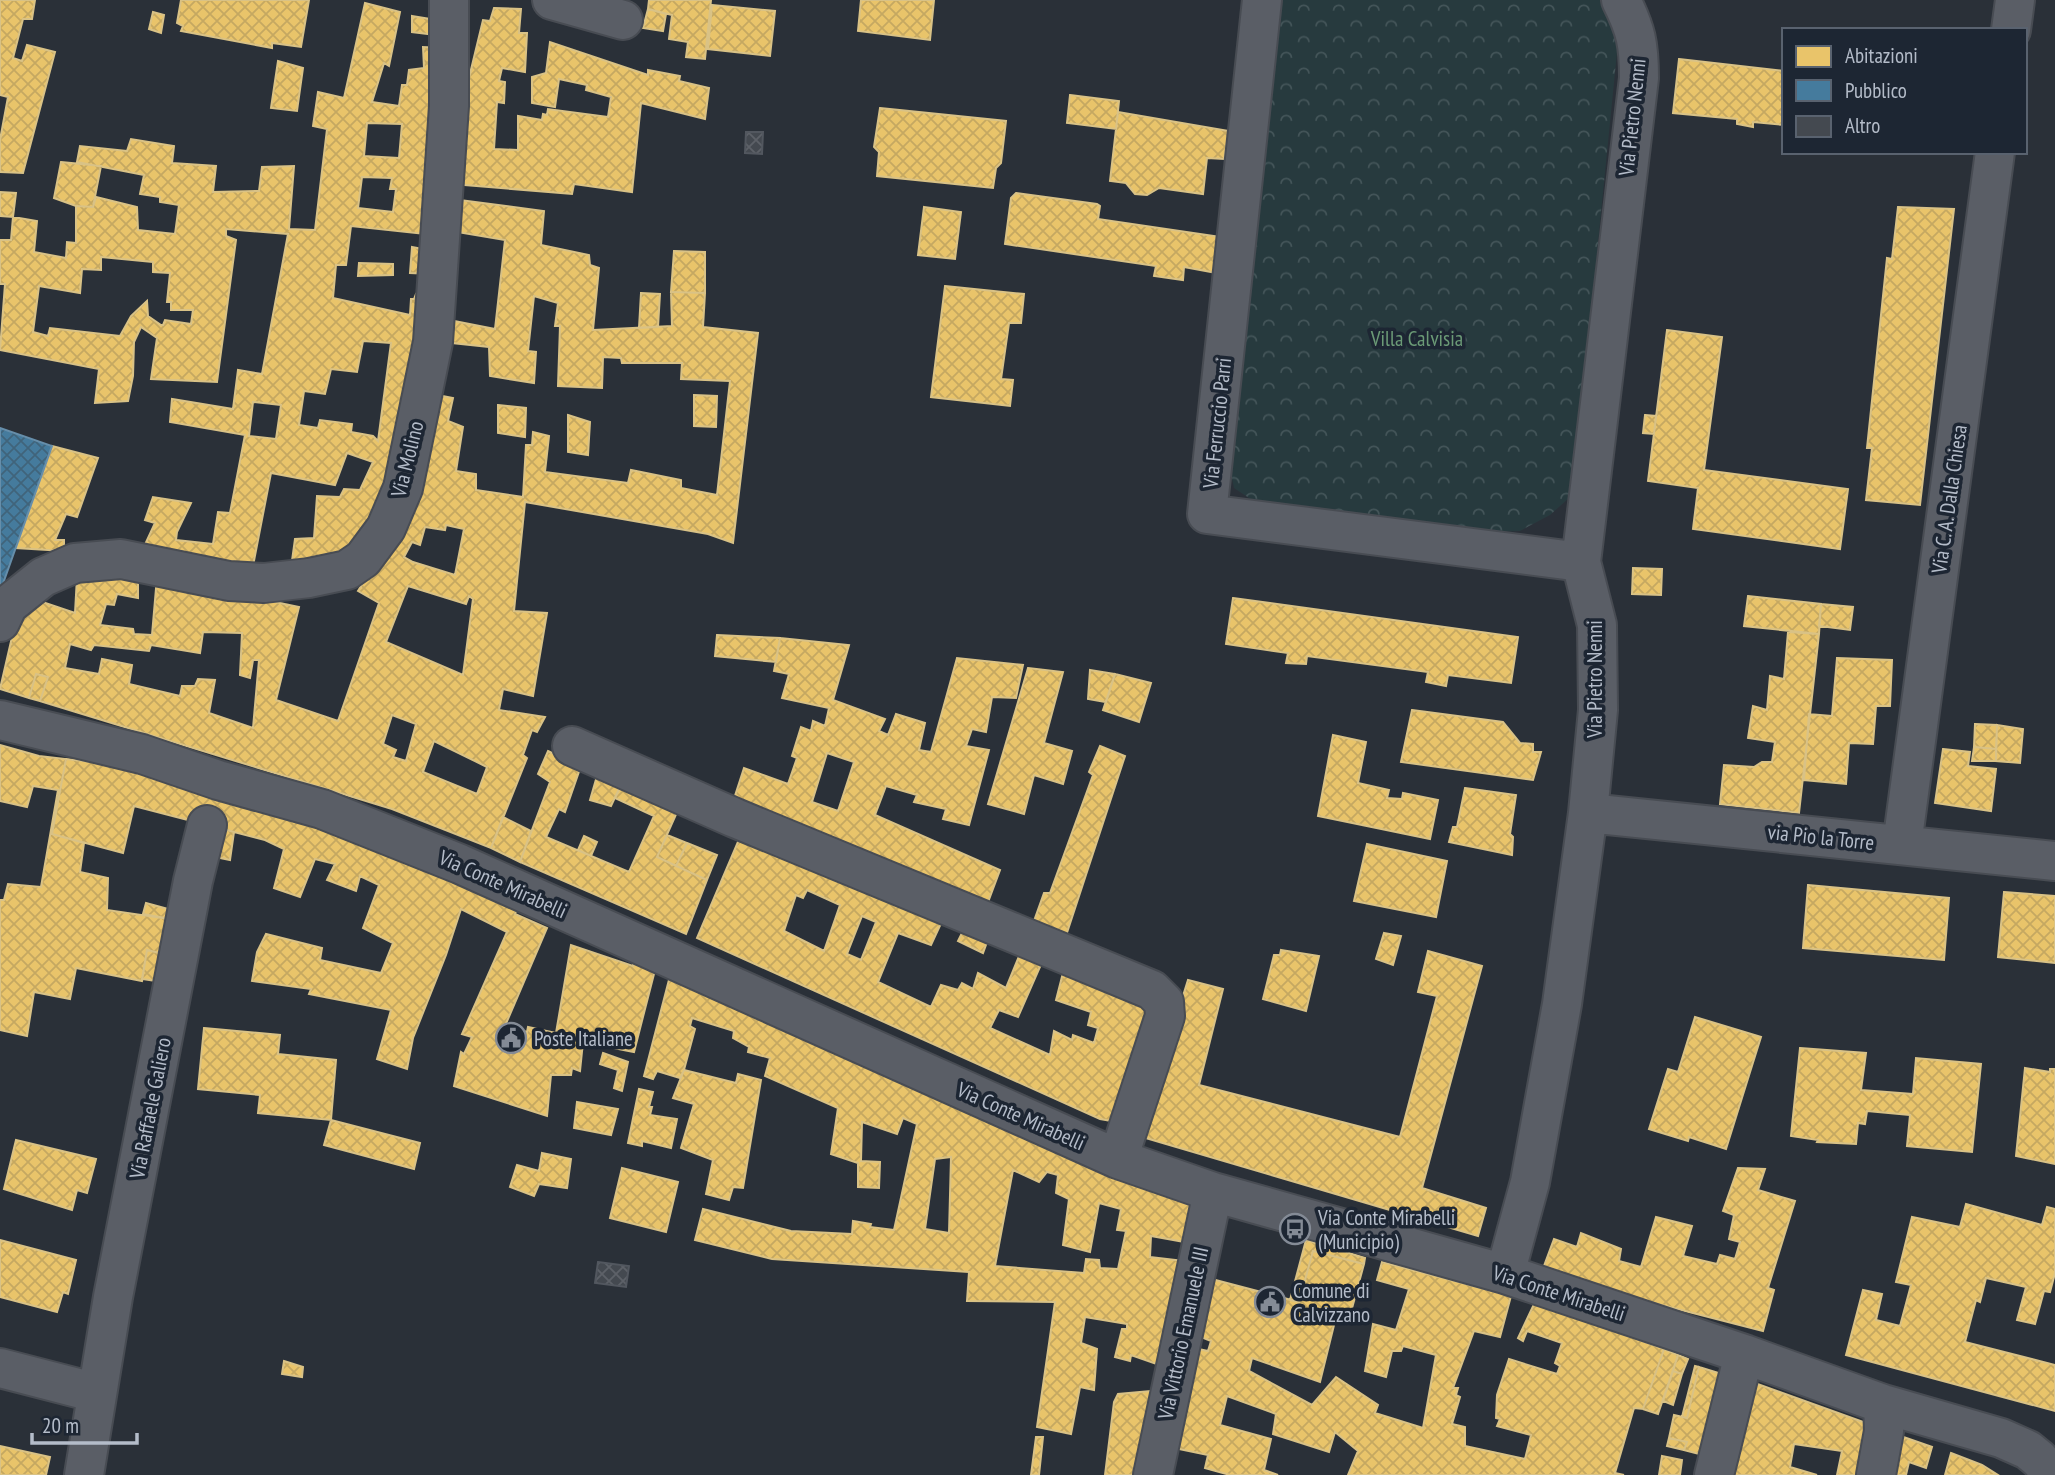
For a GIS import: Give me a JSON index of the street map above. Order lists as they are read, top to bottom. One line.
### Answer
{"streets":{"street":["Via Pietro Nenni","Via Ferruccio Parri","Via Molino","Via C. A. Dalla Chiesa","via Pio la Torre","Via Conte Mirabelli","Via Raffaele Galiero","Via Vittorio Emanuele III"]},"crossings":[["Via Pietro Nenni","Via Ferruccio Parri"],["Via Pietro Nenni","via Pio la Torre"],["Via Pietro Nenni","Via Conte Mirabelli"],["Via C. A. Dalla Chiesa","via Pio la Torre"],["Via Conte Mirabelli","Via Raffaele Galiero"],["Via Conte Mirabelli","Via Vittorio Emanuele III"]],"parks":["Villa Calvisia"],"places":{"public building":["Poste Italiane","Comune di Calvizzano"],"bus stop":["Via Conte Mirabelli (Municipio)"]},"legend":["Abitazioni","Pubblico","Altro"],"scale_bar":"20 m"}
